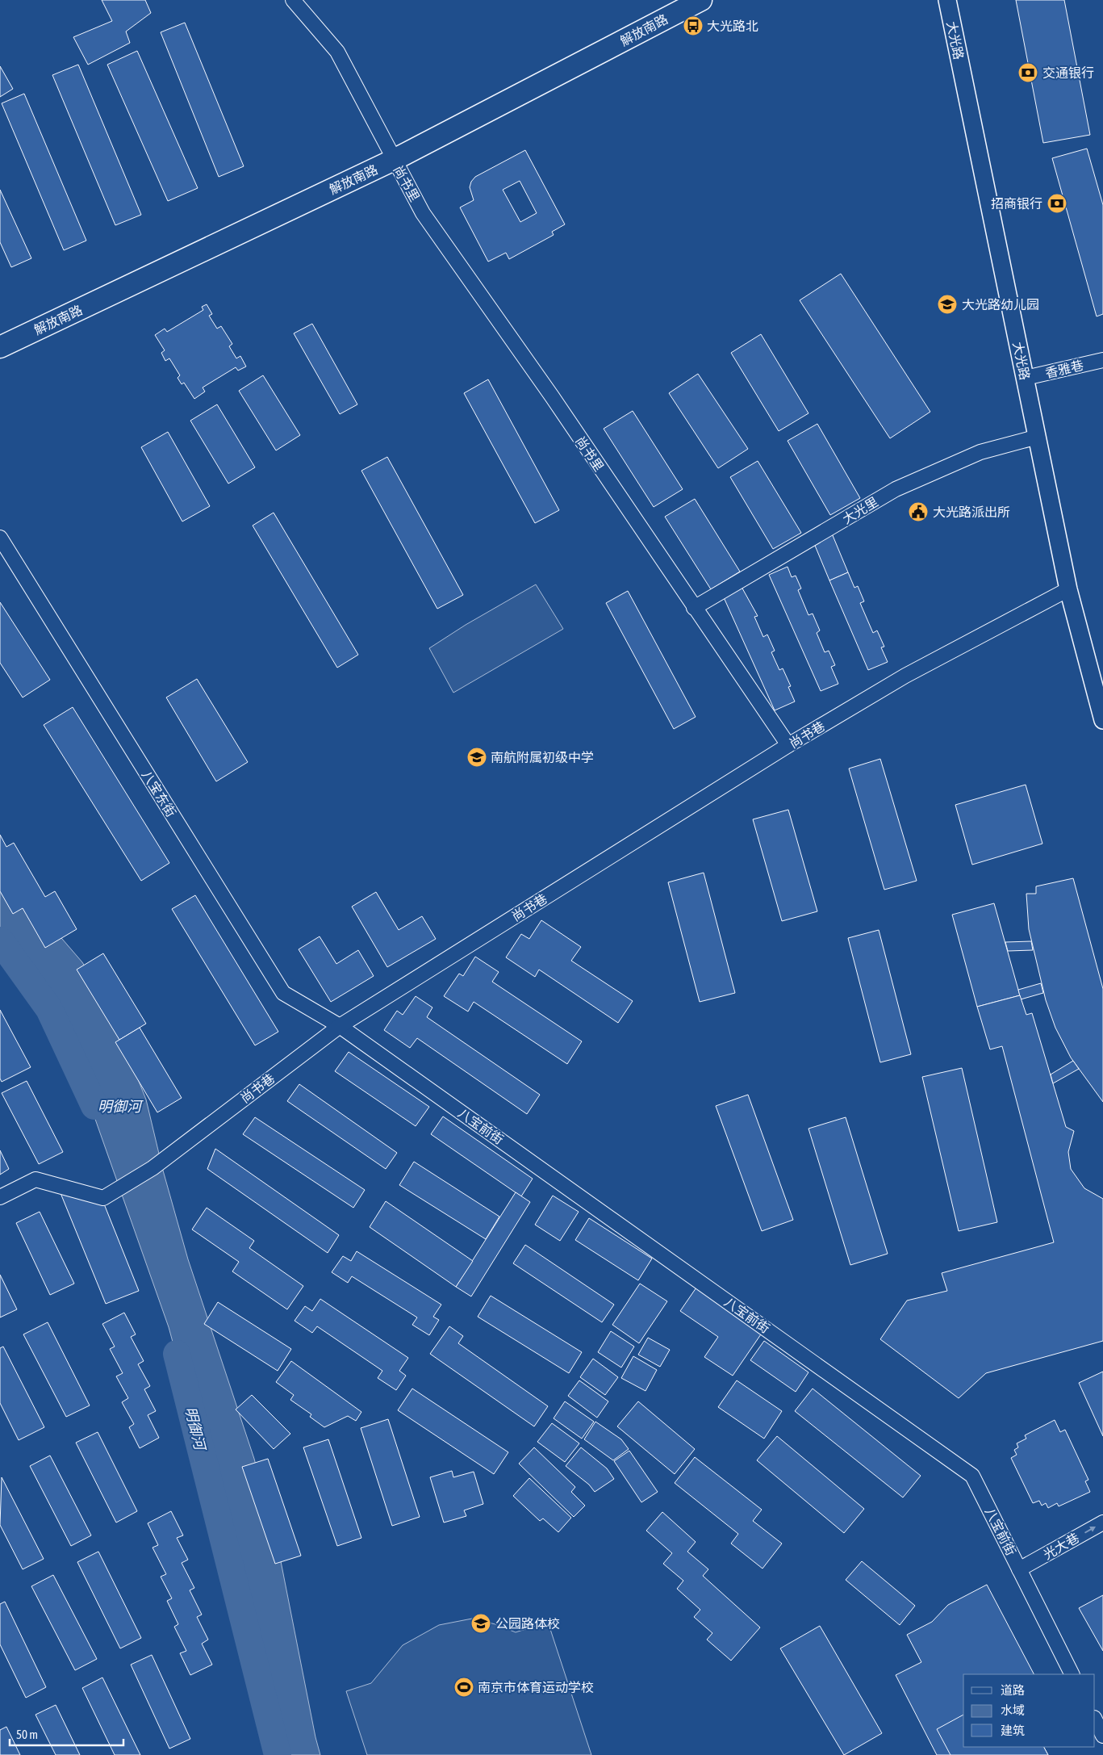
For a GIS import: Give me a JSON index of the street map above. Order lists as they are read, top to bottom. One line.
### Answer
{"streets":{"street":["解放南路","大光路","尚书里","香雅巷","大光里","尚书巷","八宝东街","八宝前街","光大巷"]},"crossings":[["解放南路","尚书里"],["大光路","香雅巷"],["大光路","大光里"],["大光路","尚书巷"],["尚书里","大光里"],["尚书里","尚书巷"],["尚书巷","八宝东街"],["尚书巷","八宝前街"],["八宝东街","八宝前街"],["八宝前街","光大巷"]],"one_way":["光大巷"],"water":["明御河"],"places":{"bus stop":["大光路北"],"bank":["交通银行","招商银行"],"school or university":["大光路幼儿园","南航附属初级中学","公园路体校"],"public building":["大光路派出所"],"sports":["南京市体育运动学校"]},"legend":["道路","水域","建筑"],"scale_bar":"50 m"}
